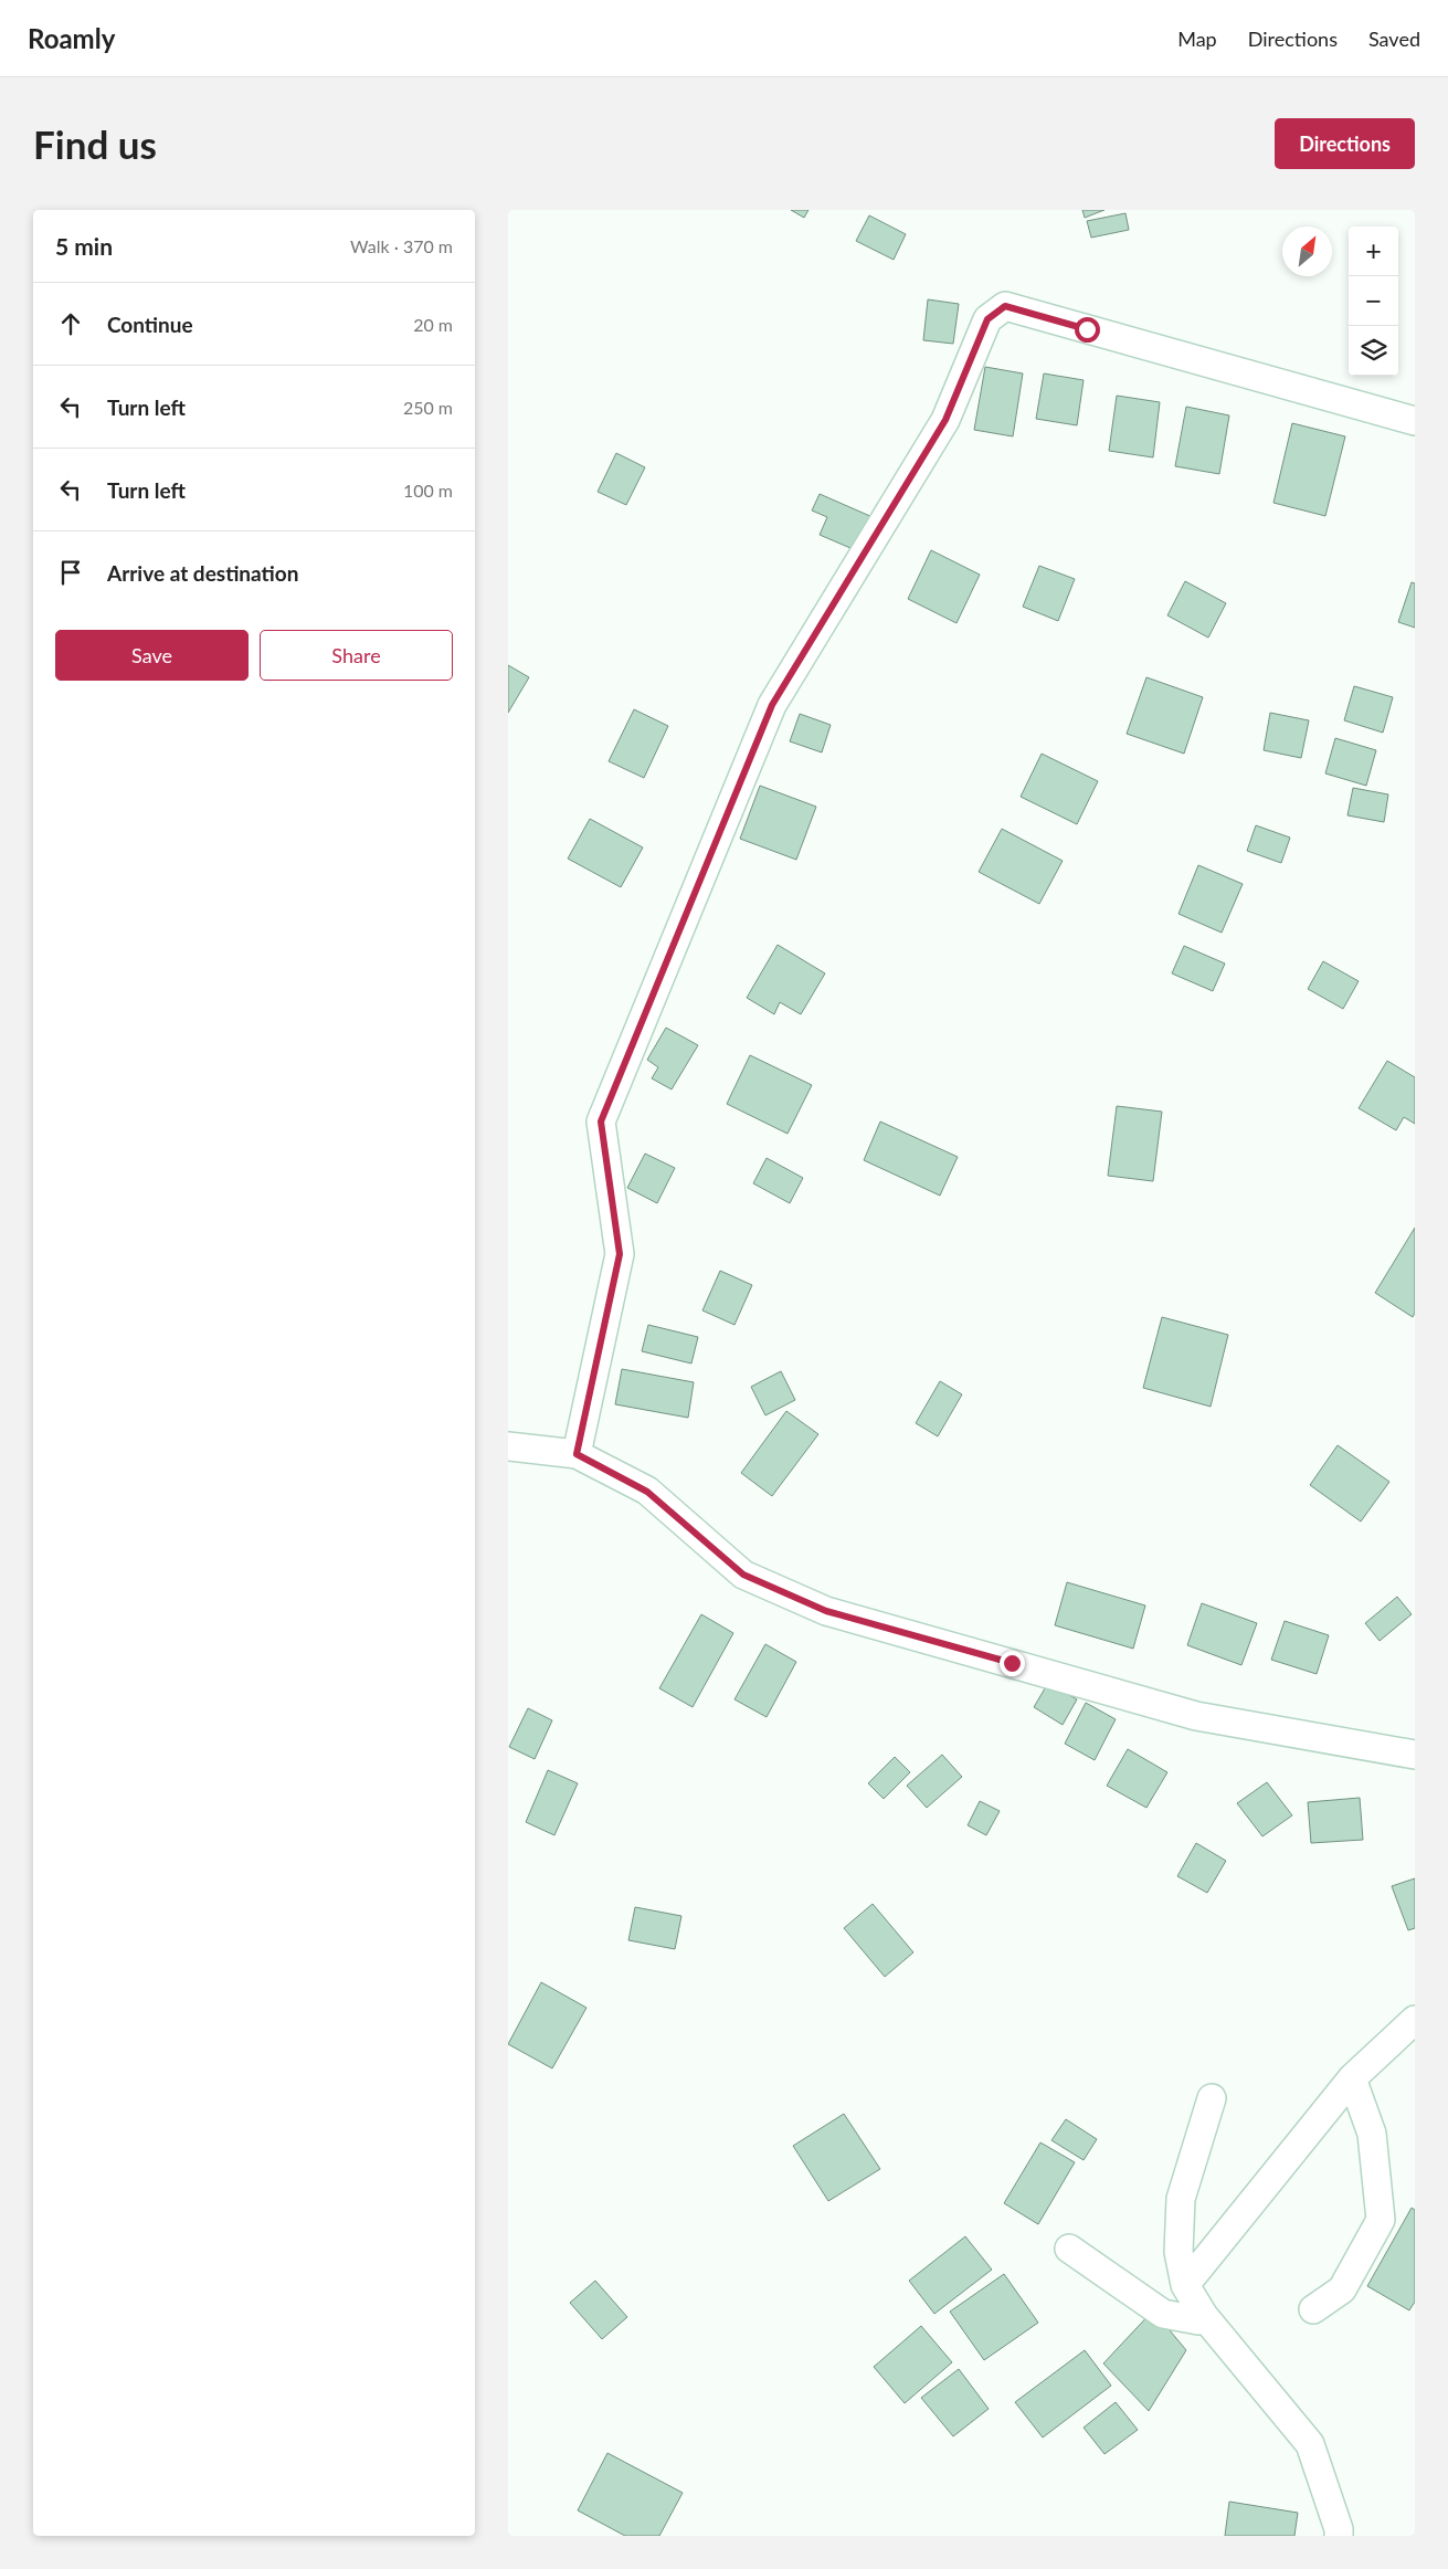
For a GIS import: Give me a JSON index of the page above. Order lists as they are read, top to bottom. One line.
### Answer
{"north":"top right","page":{"header":"Roamly","nav":["Map","Directions","Saved"],"buttons":["Directions",["Save","Share"]],"title":"Find us","heading":["5 min","Walk · 370 m"],"map_buttons":["+","−"],"list":[["Continue","20 m"],["Turn left","250 m"],["Turn left","100 m"],"Arrive at destination"]}}
